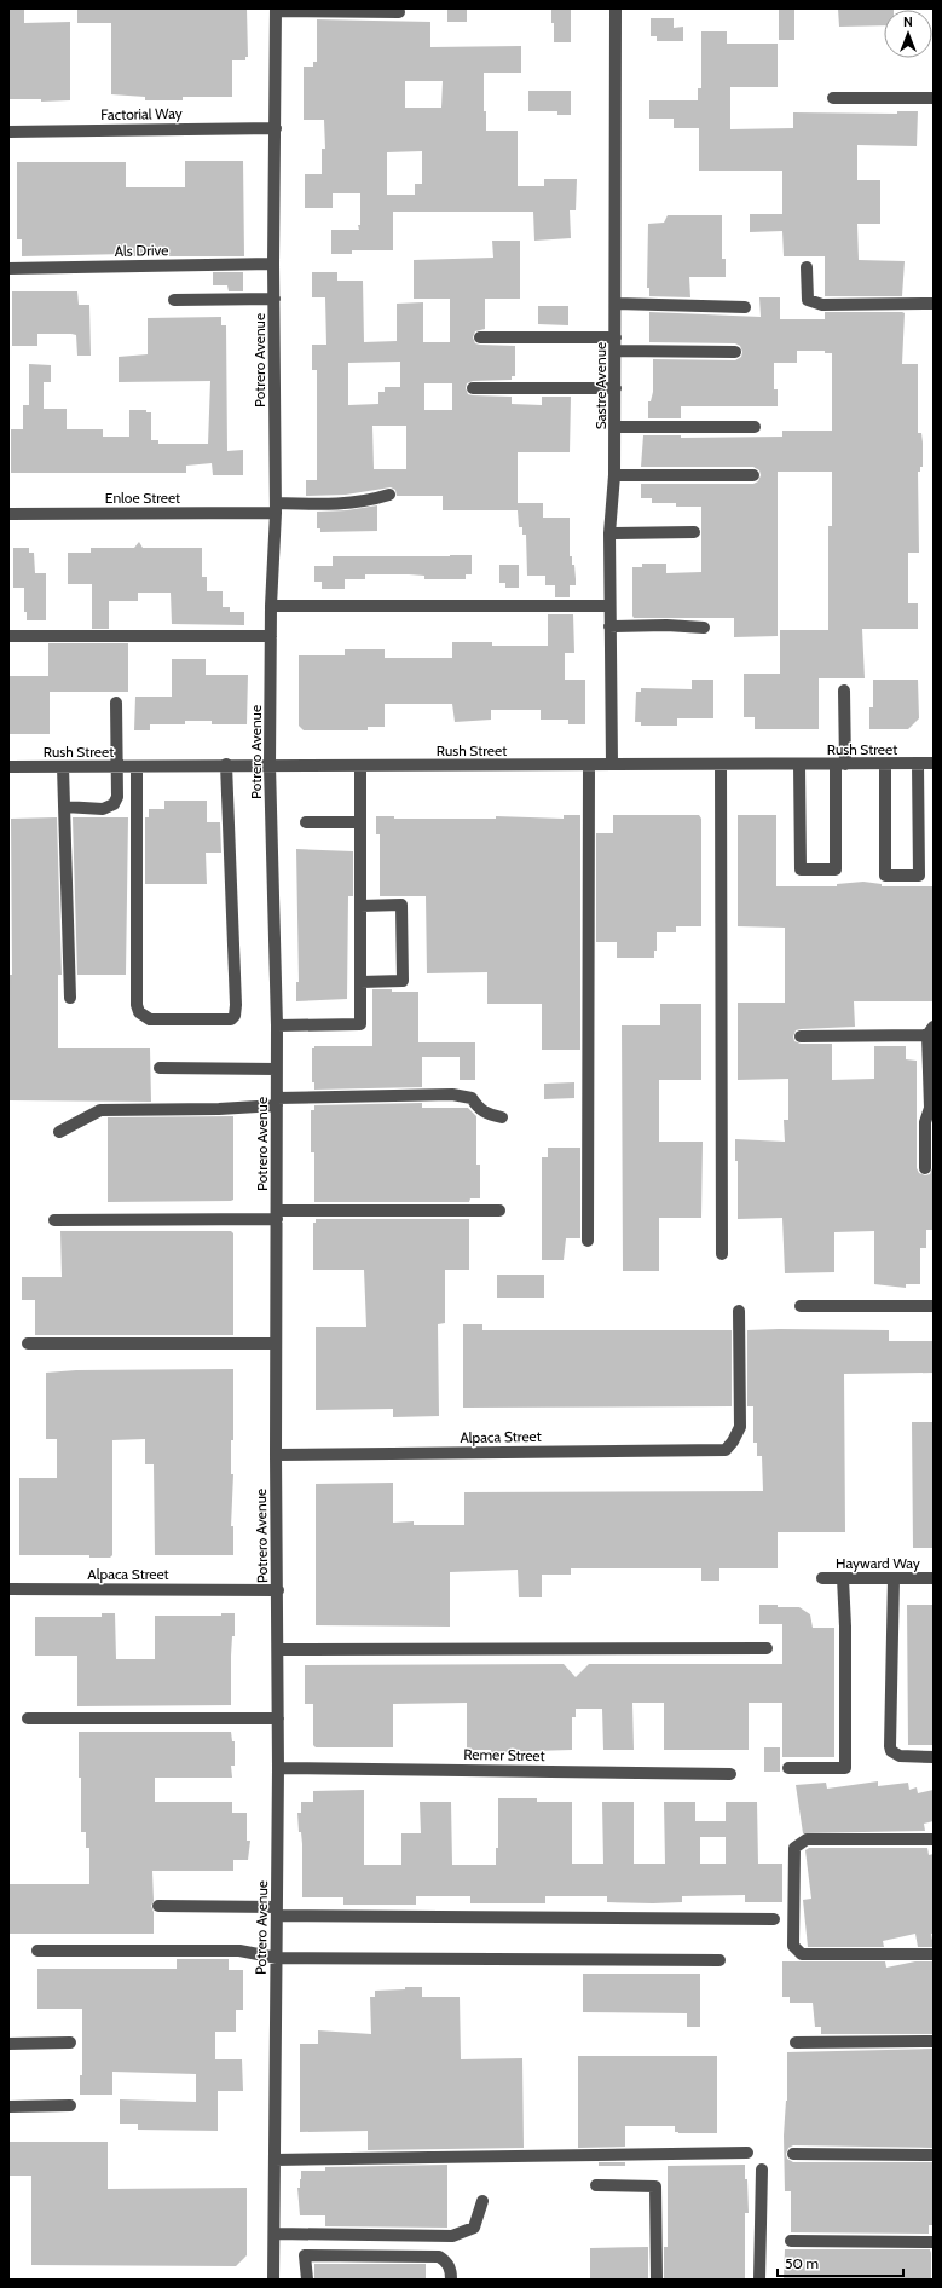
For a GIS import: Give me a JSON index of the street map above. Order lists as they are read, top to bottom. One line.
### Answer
{"streets":{"street":["Factorial Way","Als Drive","Potrero Avenue","Sastre Avenue","Enloe Street","Rush Street","Alpaca Street","Hayward Way","Remer Street"]},"crossings":[["Factorial Way","Potrero Avenue"],["Als Drive","Potrero Avenue"],["Potrero Avenue","Enloe Street"],["Potrero Avenue","Rush Street"],["Potrero Avenue","Alpaca Street"],["Potrero Avenue","Remer Street"],["Sastre Avenue","Rush Street"]],"scale_bar":"50 m","north":"top"}
